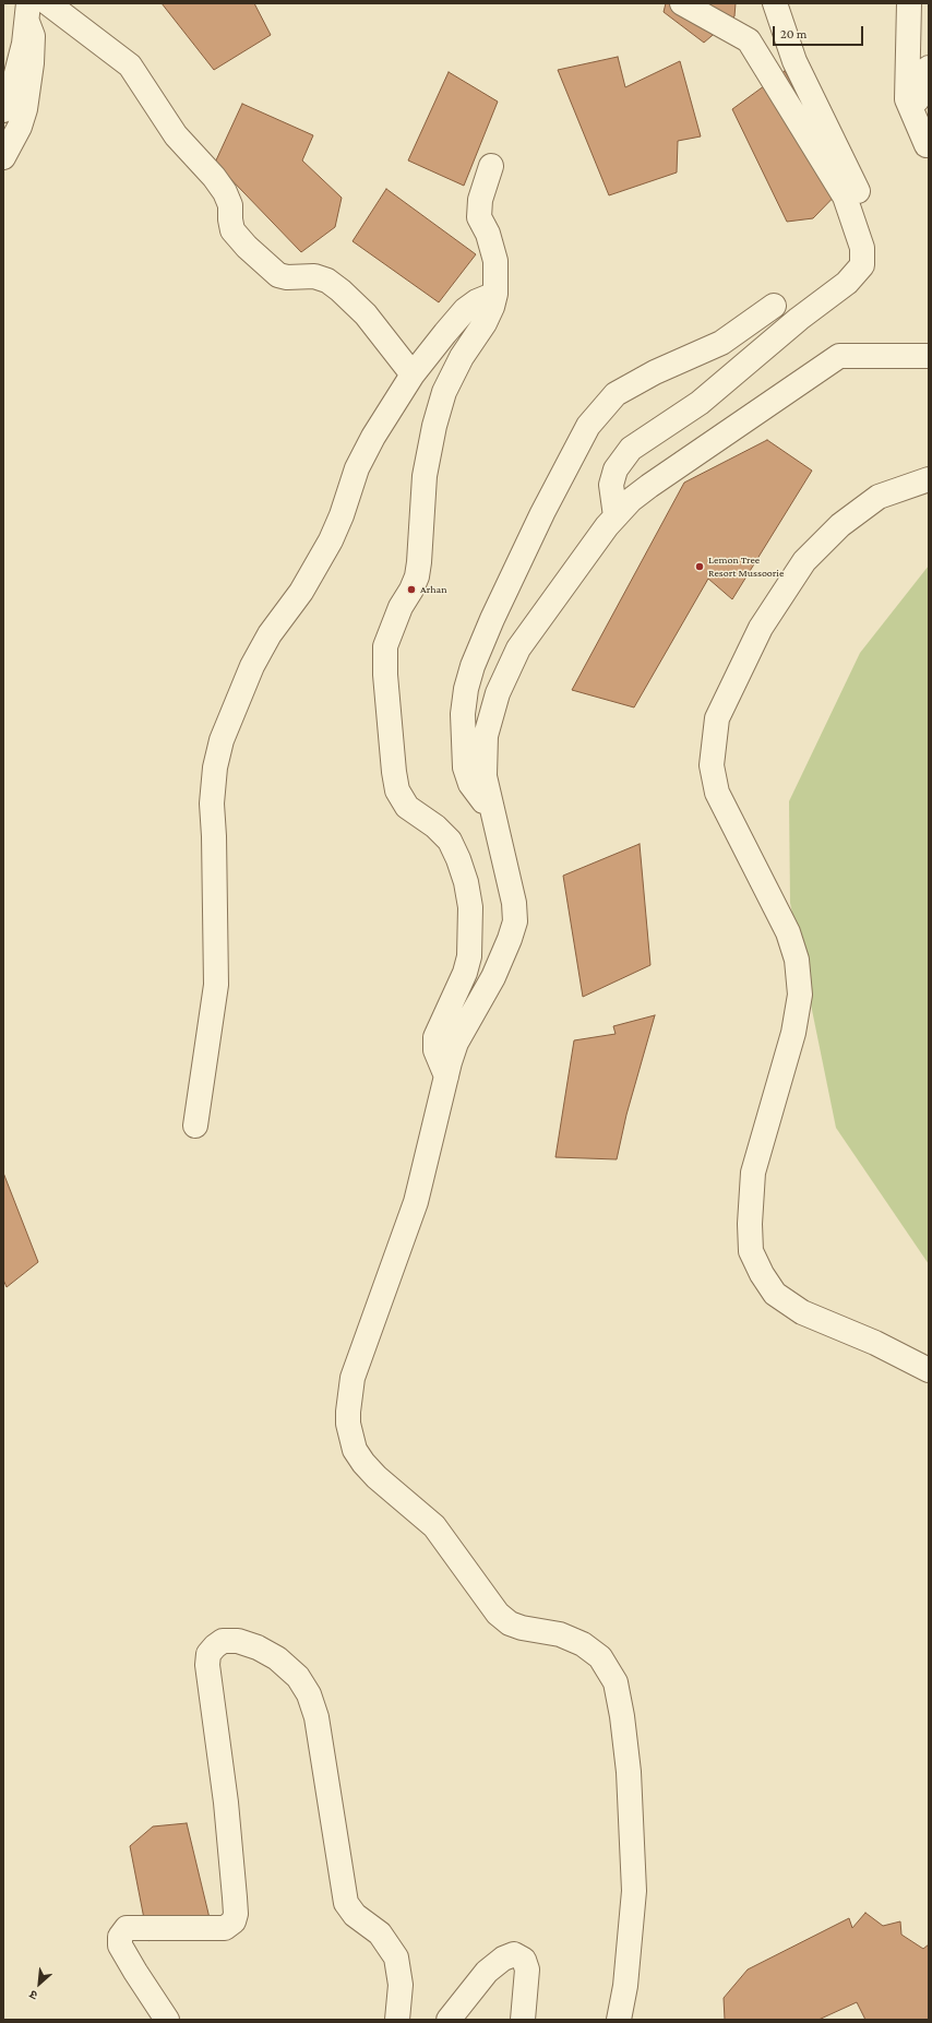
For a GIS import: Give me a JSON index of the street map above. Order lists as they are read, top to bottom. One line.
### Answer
{"places":["Lemon Tree Resort Mussoorie","Arhan"],"scale_bar":"20 m","north":"bottom left"}
